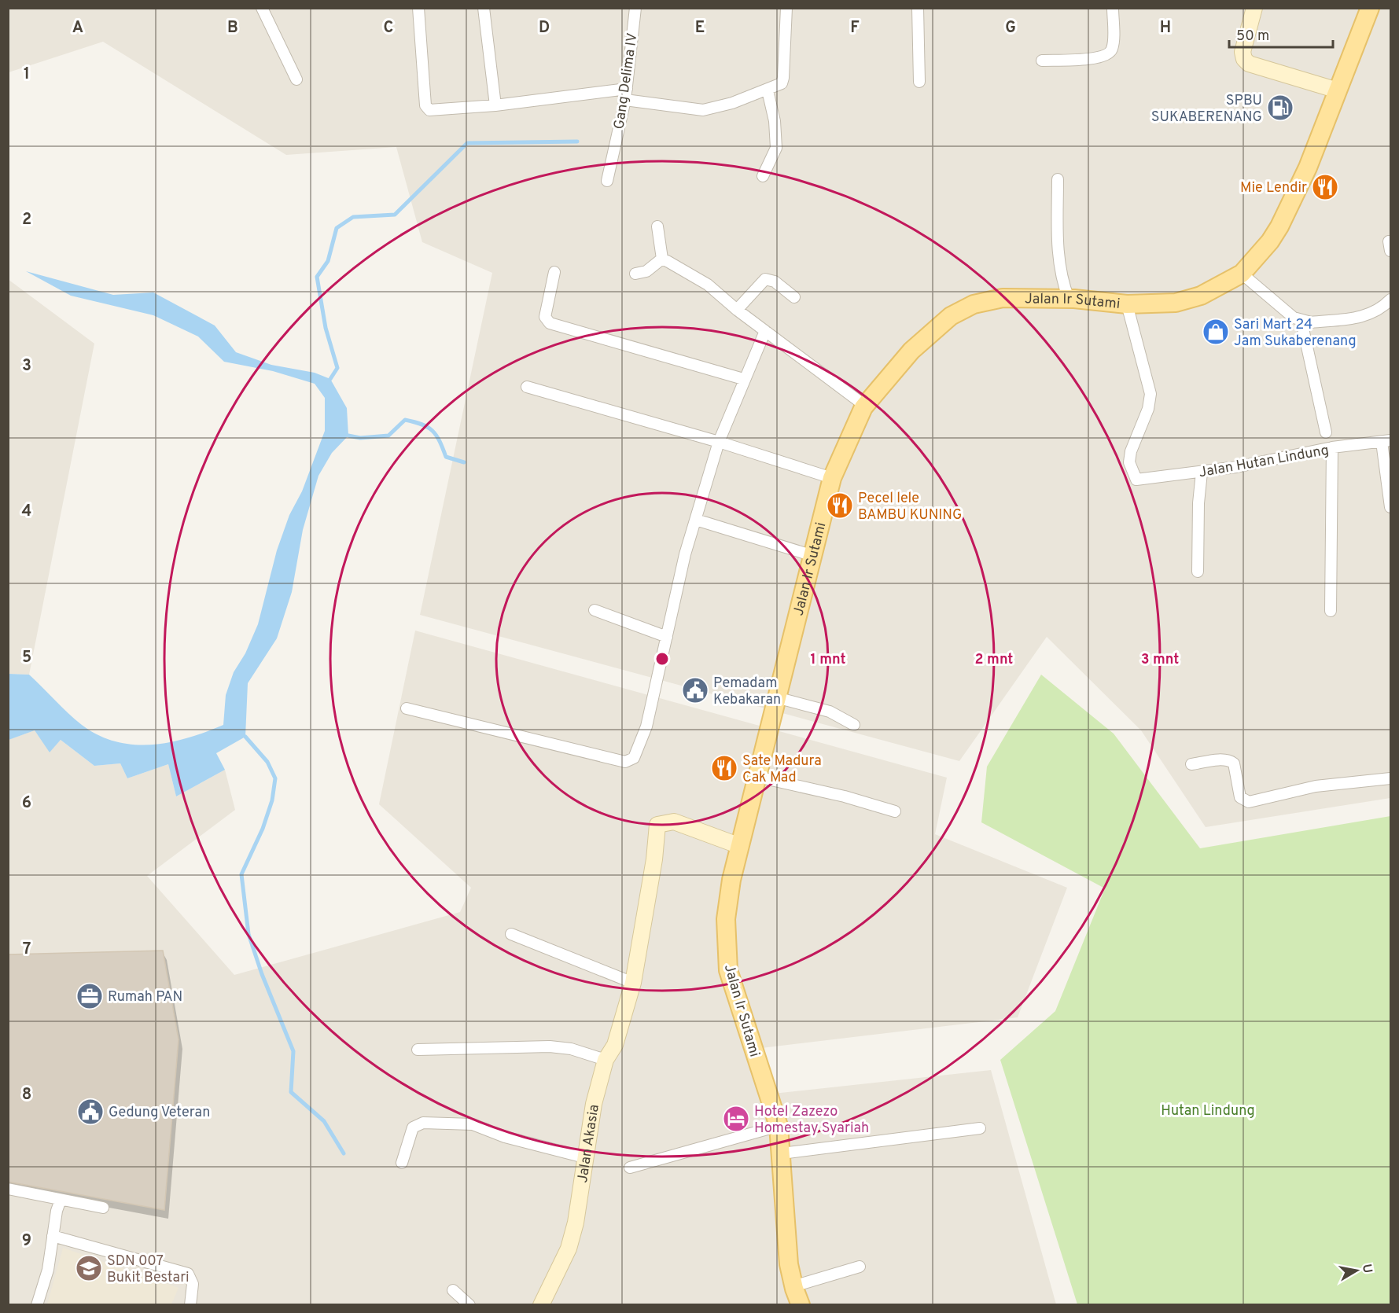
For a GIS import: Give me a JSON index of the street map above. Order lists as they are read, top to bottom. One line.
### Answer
{"streets":{"main road":["Jalan Ir Sutami"],"street":["Gang Delima IV","Jalan Hutan Lindung","Jalan Akasia"]},"crossings":[["Jalan Ir Sutami","Jalan Hutan Lindung"],["Jalan Ir Sutami","Jalan Akasia"]],"parks":["Hutan Lindung"],"places":{"fuel station":["SPBU SUKABERENANG"],"restaurant":["Mie Lendir","Pecel lele BAMBU KUNING","Sate Madura Cak Mad"],"shop":["Sari Mart 24 Jam Sukaberenang"],"public building":["Pemadam Kebakaran","Gedung Veteran"],"office":["Rumah PAN"],"hotel":["Hotel Zazezo Homestay Syariah"],"school or university":["SDN 007 Bukit Bestari"]},"scale_bar":"50 m","north":"right","grid":{"columns":["A","B","C","D","E","F","G","H"],"rows":["1","2","3","4","5","6","7","8","9"]},"rings":["1 mnt","2 mnt","3 mnt"]}
